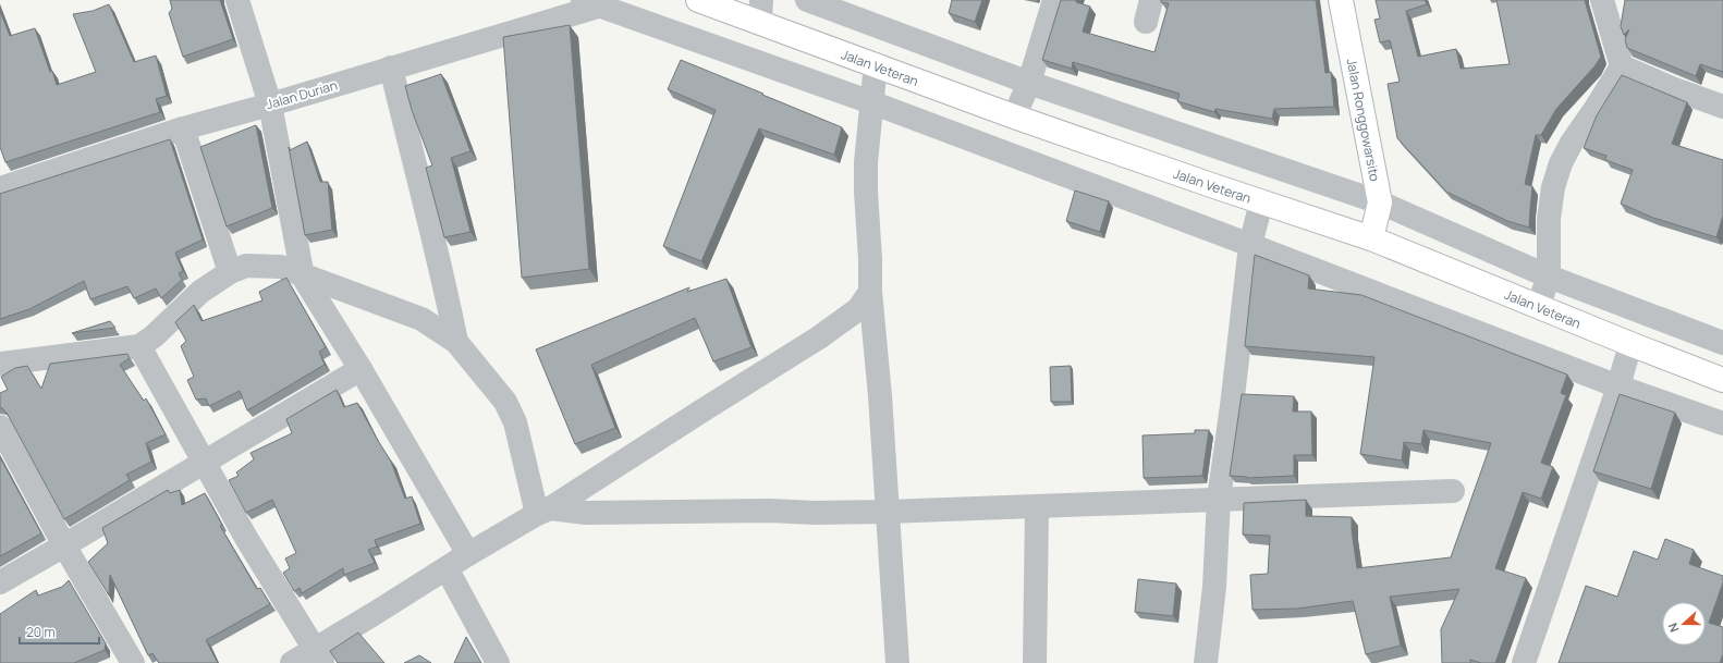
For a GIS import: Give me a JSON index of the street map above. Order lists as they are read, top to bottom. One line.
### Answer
{"streets":{"main road":["Jalan Veteran","Jalan Ronggowarsito"],"street":["Jalan Durian"]},"crossings":[["Jalan Veteran","Jalan Ronggowarsito"]],"scale_bar":"20 m","north":"left"}
